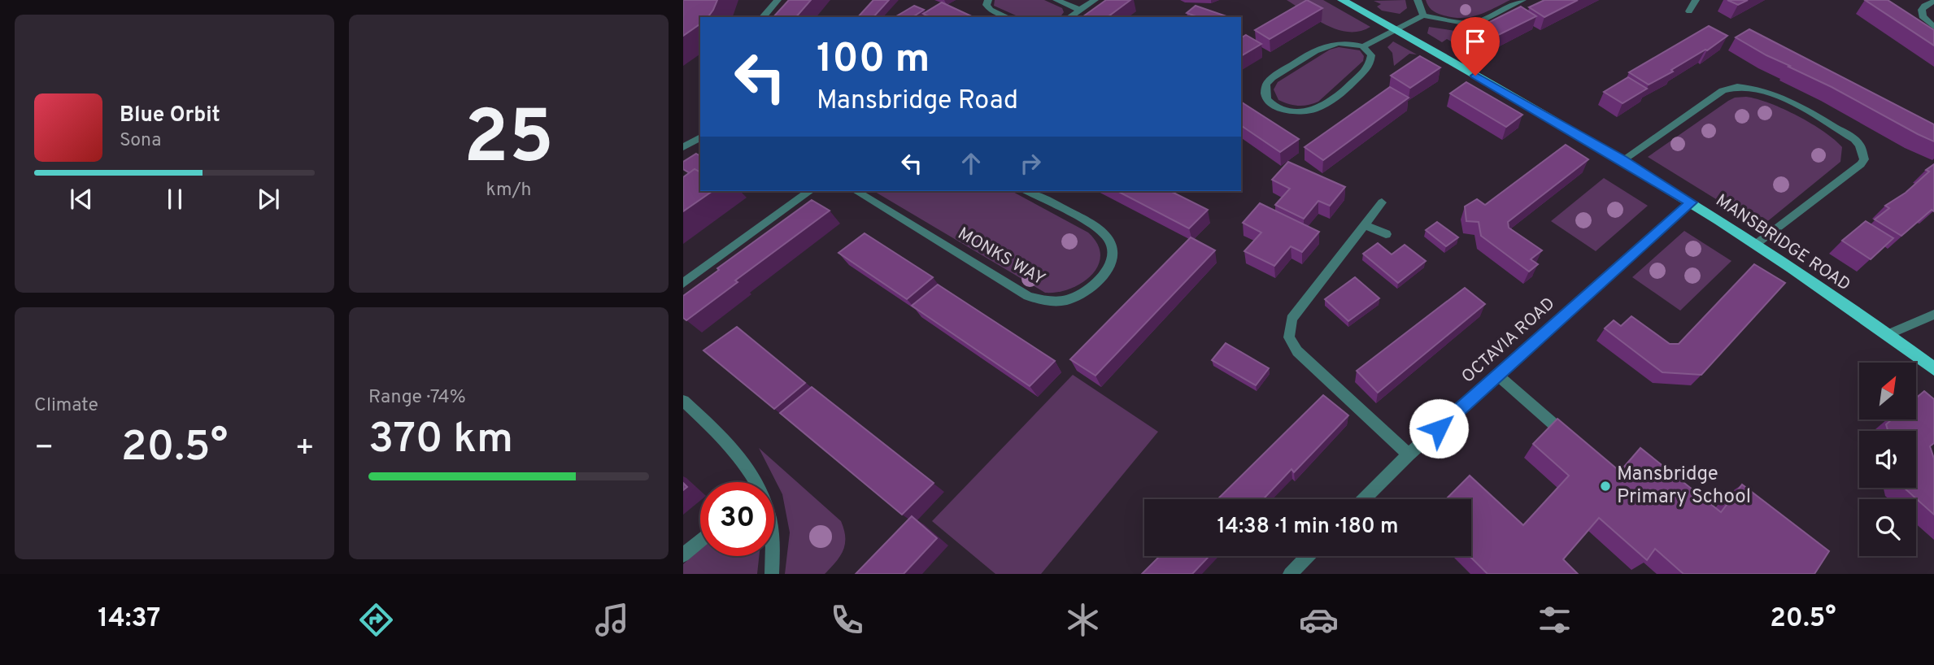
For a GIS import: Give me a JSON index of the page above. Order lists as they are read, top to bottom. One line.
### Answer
{"streets":{"main road":["MANSBRIDGE ROAD"],"street":["MONKS WAY","OCTAVIA ROAD"]},"crossings":[["MANSBRIDGE ROAD","OCTAVIA ROAD"]],"places":["Mansbridge Primary School"],"north":"top right","page":{"tile":[["25","km/h"],"Climate",["Range · 74%","370 km"]],"turn":["100 m","Mansbridge Road"],"song":["Blue Orbit","Sona"],"heat":["−","20.5°","+"],"limit":"30","trip":"14:38 · 1 min · 180 m","tabs":["14:37","20.5°"]}}
